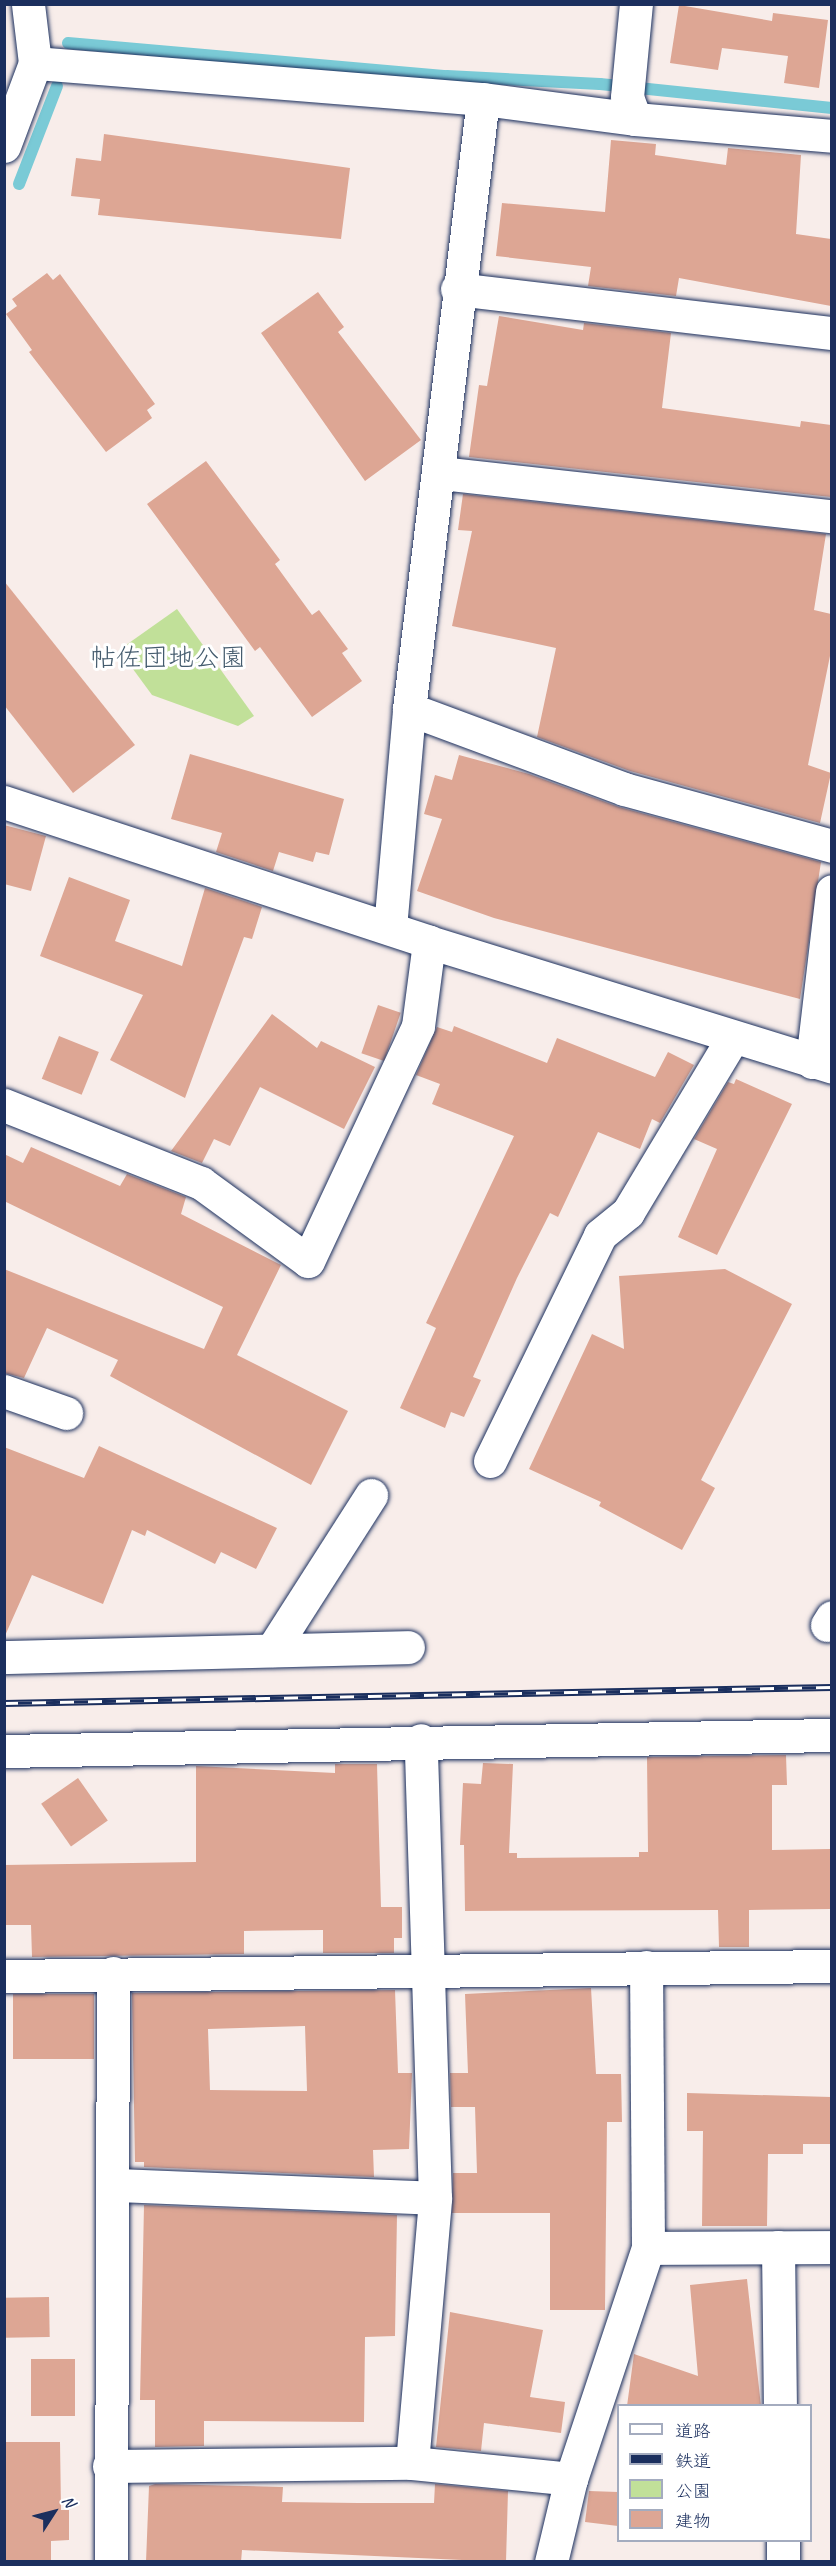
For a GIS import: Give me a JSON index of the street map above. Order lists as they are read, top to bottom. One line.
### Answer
{"parks":["帖佐団地公園"],"legend":["道路","鉄道","公園","建物"],"north":"top right"}
